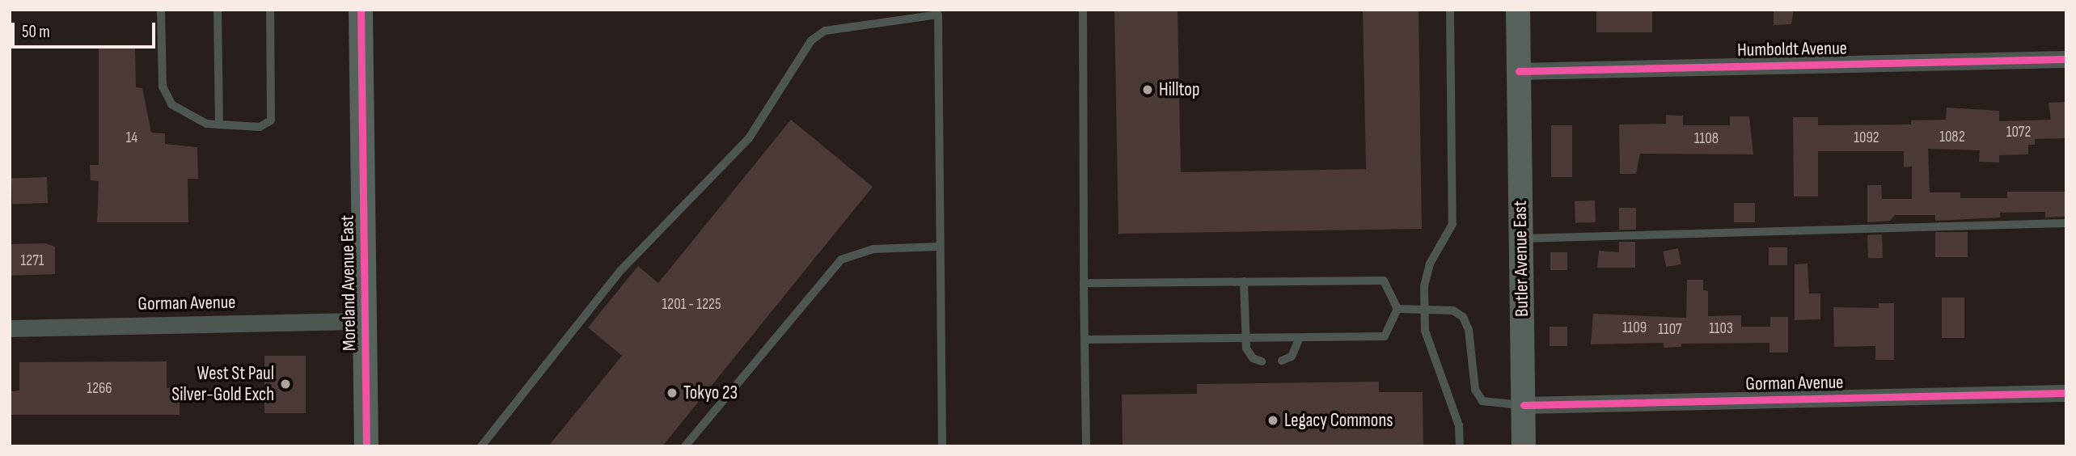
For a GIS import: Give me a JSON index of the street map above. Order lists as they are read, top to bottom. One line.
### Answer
{"streets":{"street":["Humboldt Avenue","Butler Avenue East","Moreland Avenue East","Gorman Avenue"]},"crossings":[["Humboldt Avenue","Butler Avenue East"],["Butler Avenue East","Gorman Avenue"],["Moreland Avenue East","Gorman Avenue"]],"places":["Hilltop","West St Paul Silver-Gold Exch","Tokyo 23","Legacy Commons"],"house_numbers":["1072","1082","14","1092","1108","1271","1201 - 1225","1109","1103","1107","1266"],"scale_bar":"50 m"}
